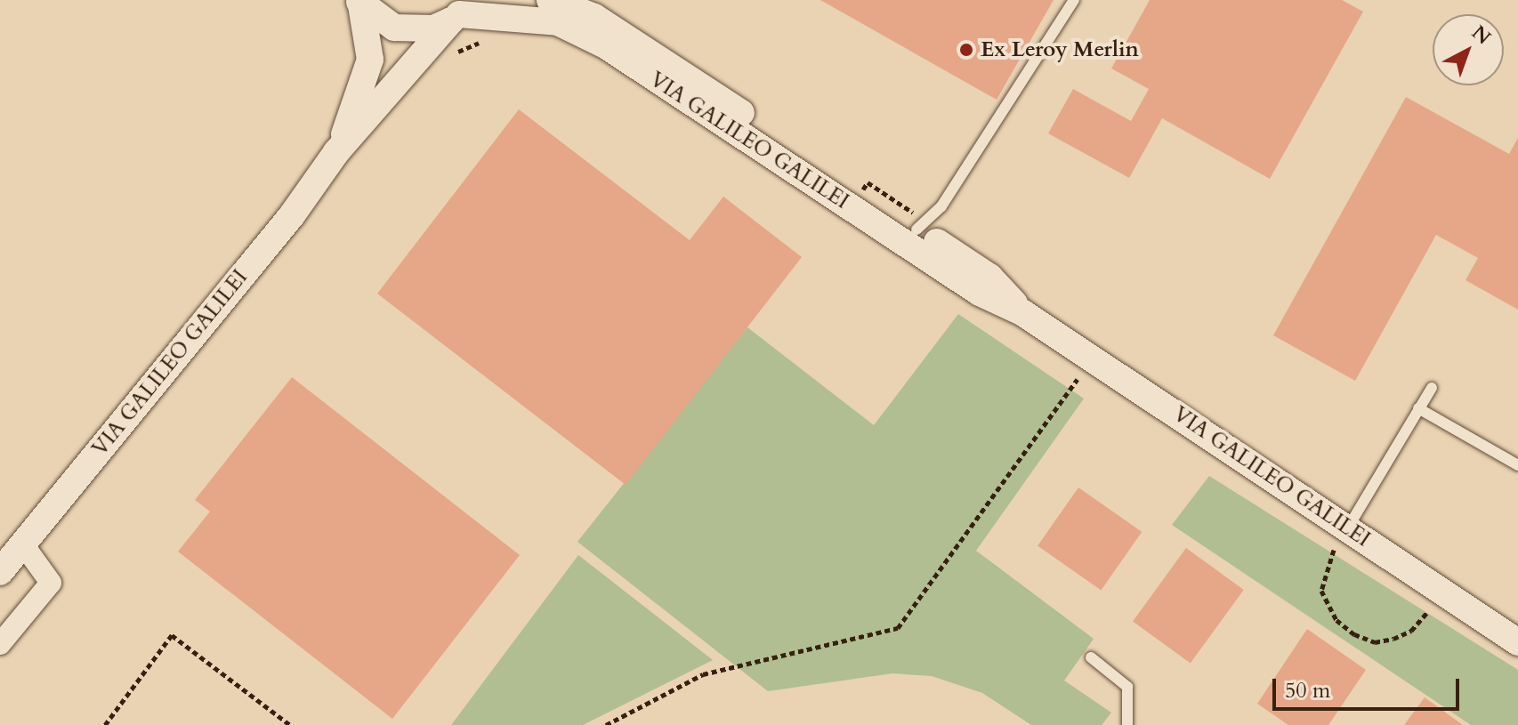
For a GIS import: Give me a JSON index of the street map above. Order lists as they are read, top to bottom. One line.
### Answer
{"streets":{"street":["VIA GALILEO GALILEI"]},"places":["Ex Leroy Merlin"],"scale_bar":"50 m","north":"top right"}
